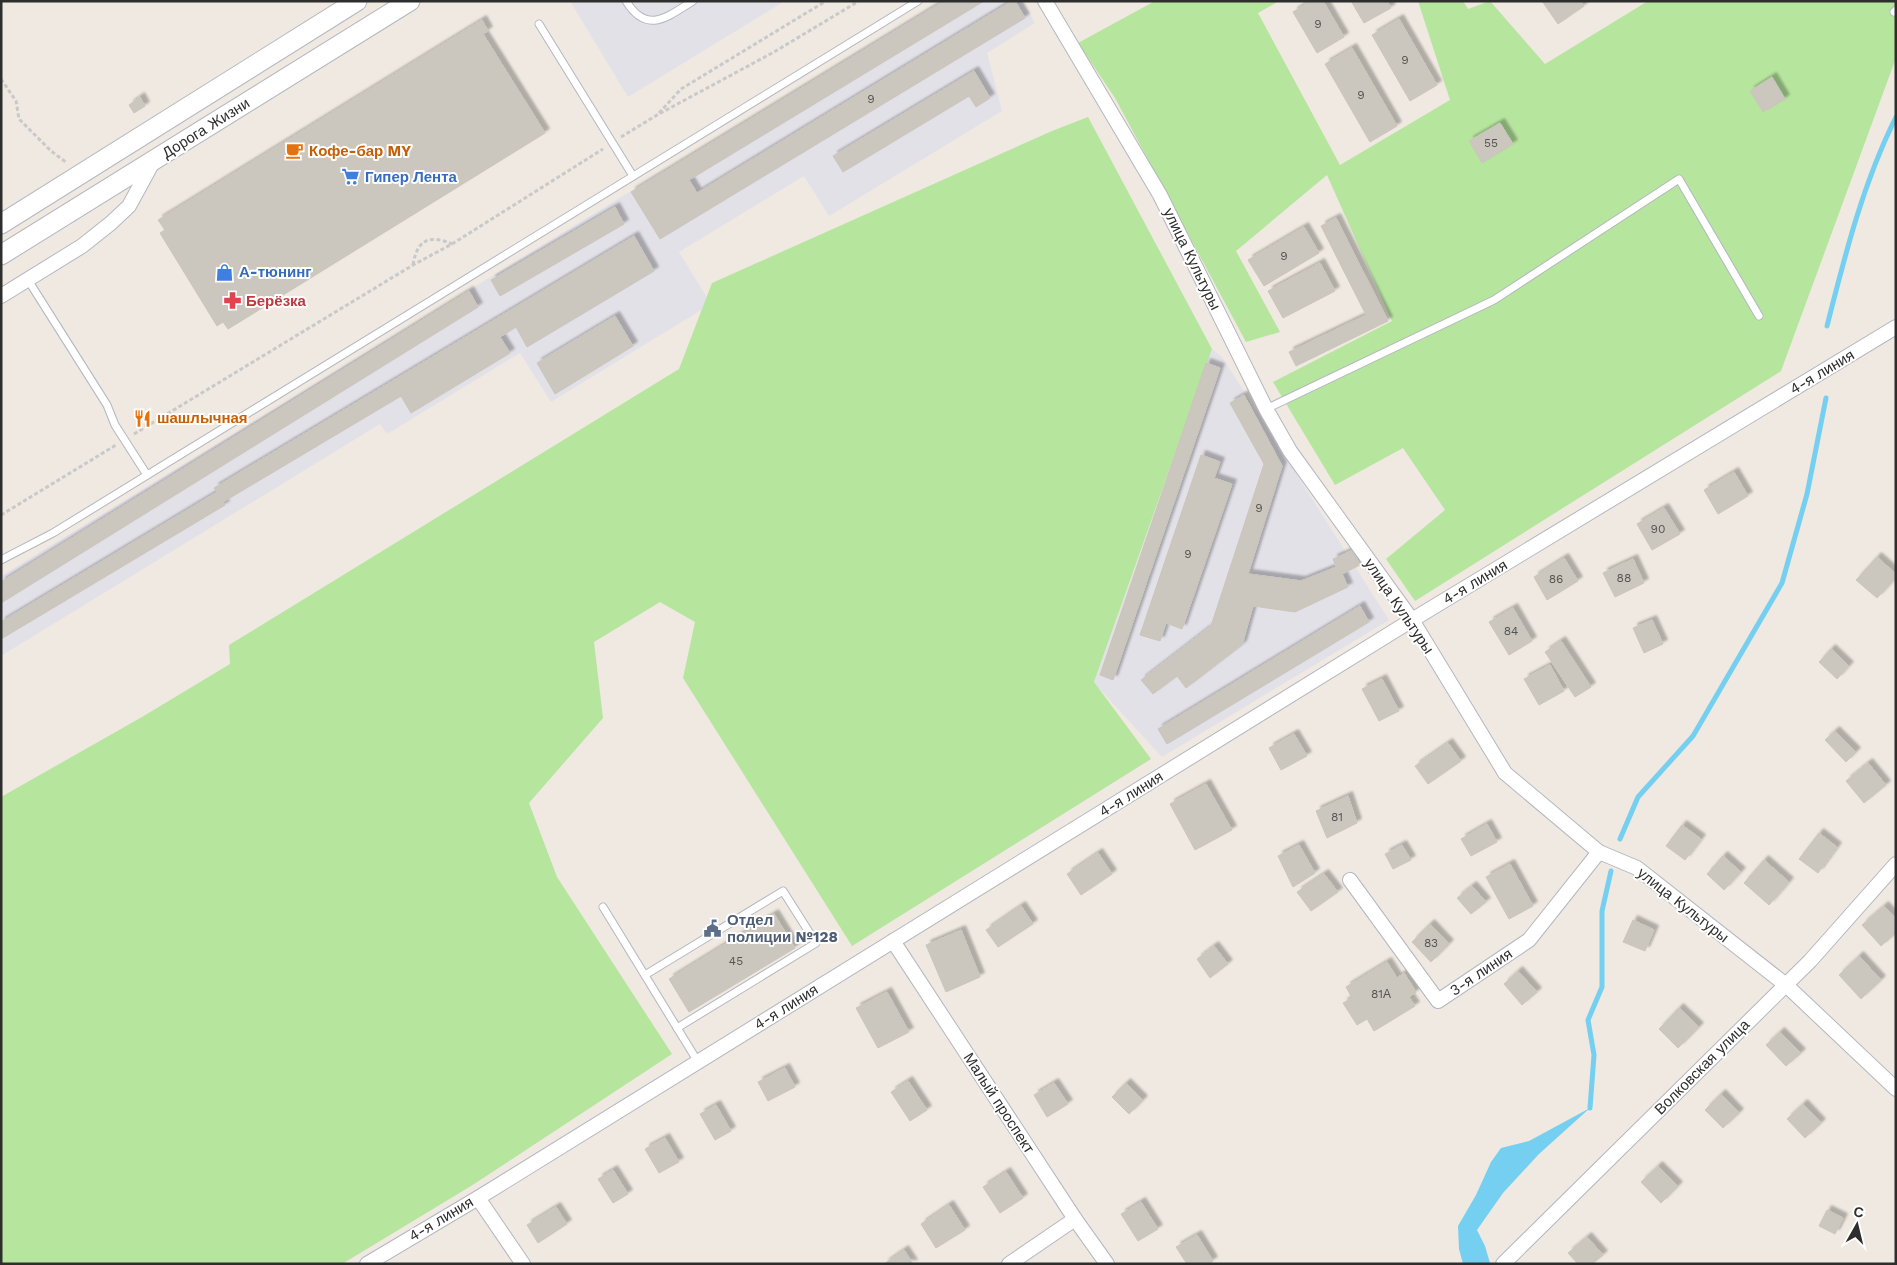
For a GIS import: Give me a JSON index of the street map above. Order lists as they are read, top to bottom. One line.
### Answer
{"streets":{"main road":["Дорога Жизни"],"street":["улица Культуры","4-я линия","3-я линия","Волковская улица","Малый проспект"]},"crossings":[["улица Культуры","4-я линия"],["улица Культуры","3-я линия"],["улица Культуры","Волковская улица"],["4-я линия","Малый проспект"]],"places":{"cafe":["Кофе-бар MY"],"supermarket":["Гипер Лента"],"shop":["А-тюнинг"],"pharmacy":["Берёзка"],"restaurant":["шашлычная"],"public building":["Отдел полиции №128"]},"house_numbers":["9","9","9","9","55","9","9","90","9","88","86","84","81","83","45","81А"],"north":"top"}
